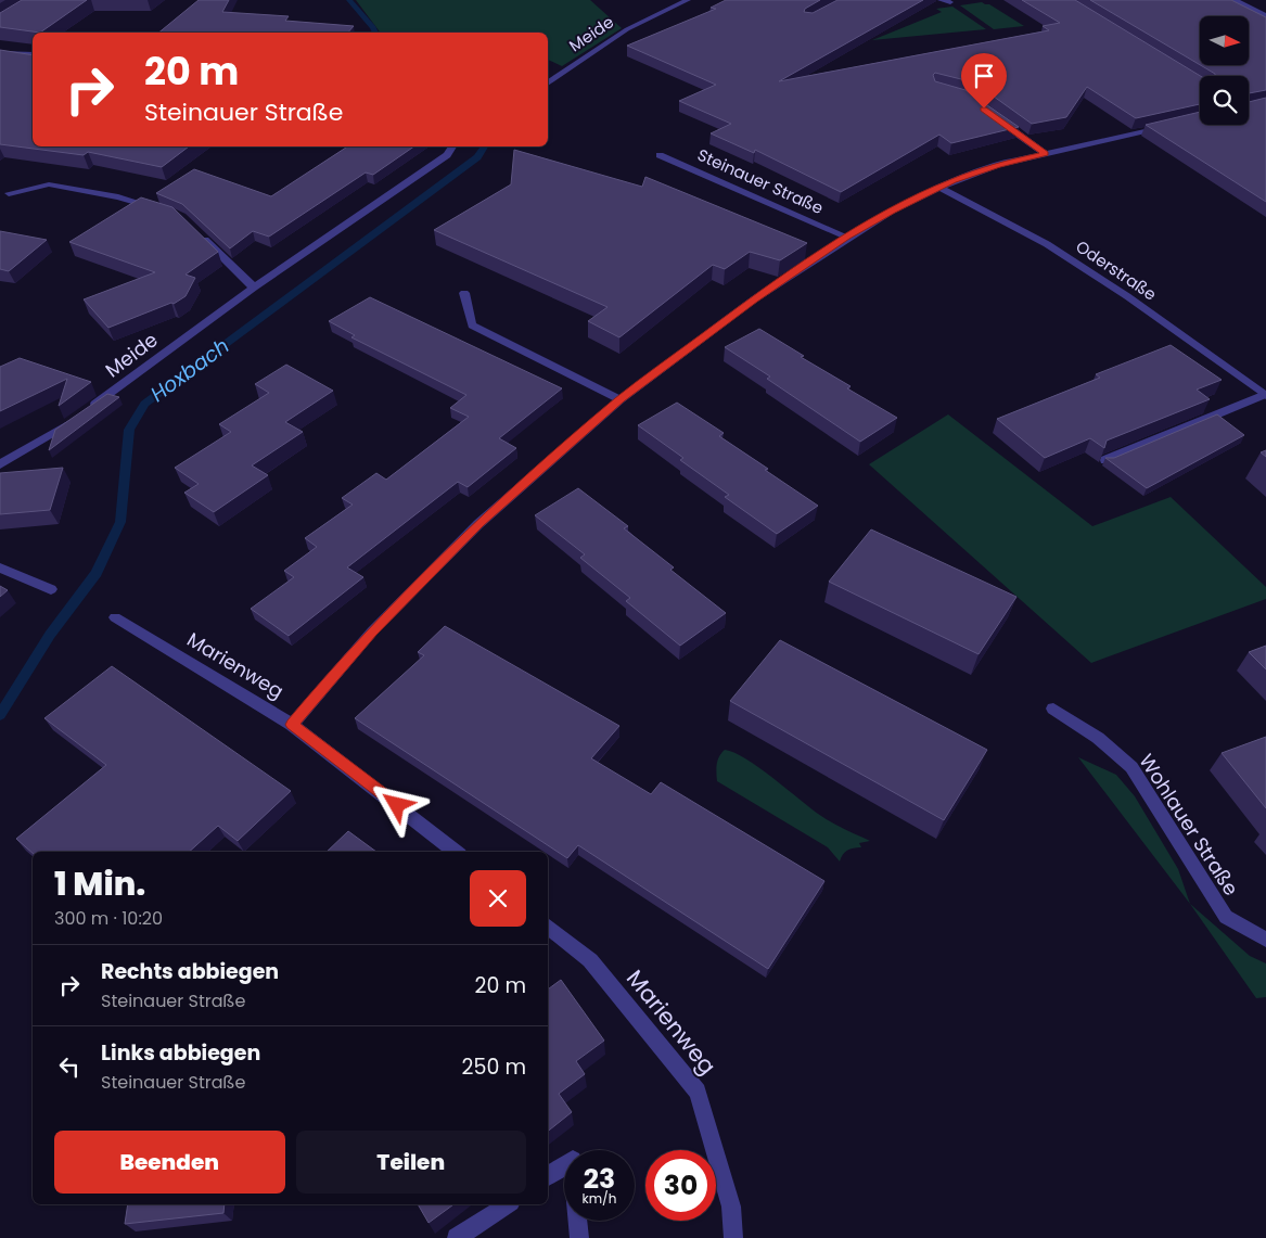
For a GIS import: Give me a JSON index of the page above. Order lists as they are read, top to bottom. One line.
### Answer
{"streets":{"street":["Meide","Steinauer Straße","Oderstraße","Marienweg","Wohlauer Straße"]},"water":["Hoxbach"],"north":"right","page":{"turn":["20 m","Steinauer Straße"],"heading":["1 Min.","300 m · 10:20"],"list":[{"name":"Rechts abbiegen","note":"Steinauer Straße","value":"20 m"},{"name":"Links abbiegen","note":"Steinauer Straße","value":"250 m"}],"buttons":["Beenden","Teilen"],"speed":"23 km/h","limit":"30"}}
